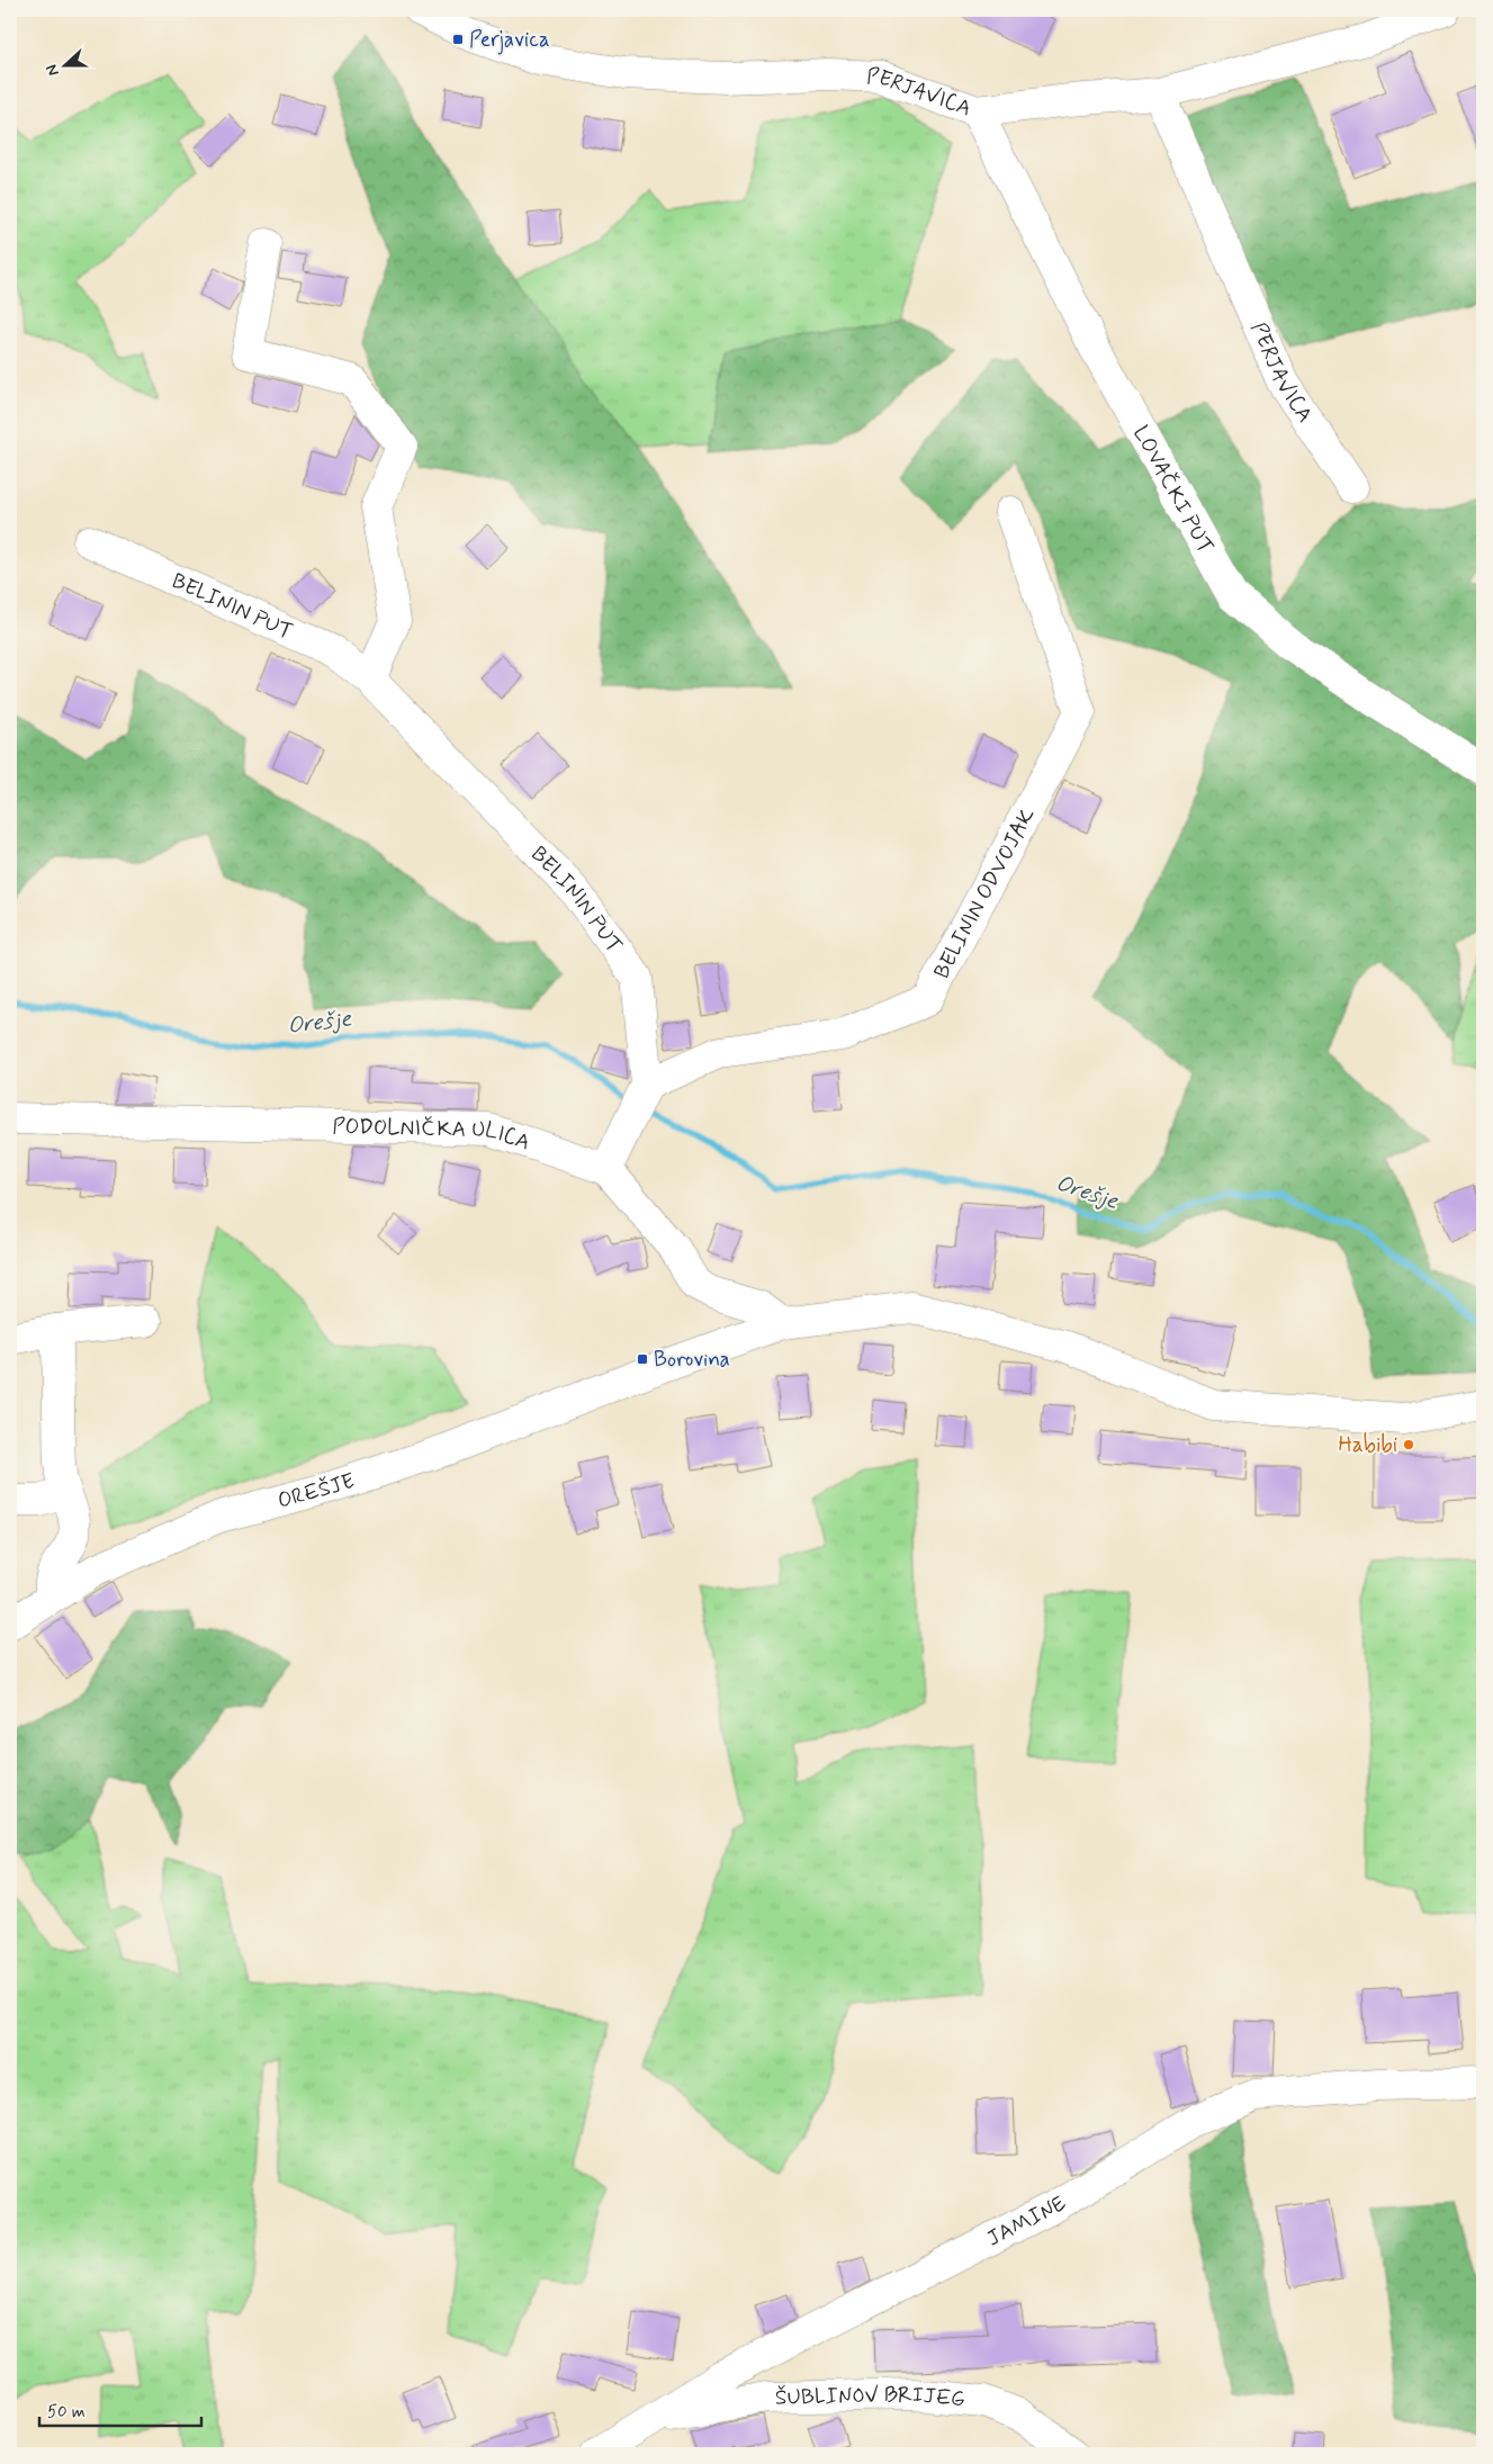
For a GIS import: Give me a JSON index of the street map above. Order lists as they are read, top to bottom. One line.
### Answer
{"streets":{"street":["PERJAVICA","LOVAČKI PUT","BELININ PUT","BELININ ODVOJAK","PODOLNIČKA ULICA","OREŠJE","JAMINE","ŠUBLINOV BRIJEG"]},"crossings":[["PERJAVICA","LOVAČKI PUT"],["BELININ PUT","BELININ ODVOJAK"],["JAMINE","ŠUBLINOV BRIJEG"]],"water":["Orešje"],"places":{"transit":["Perjavica","Borovina"],"other":["Habibi"]},"scale_bar":"50 m","north":"left"}
